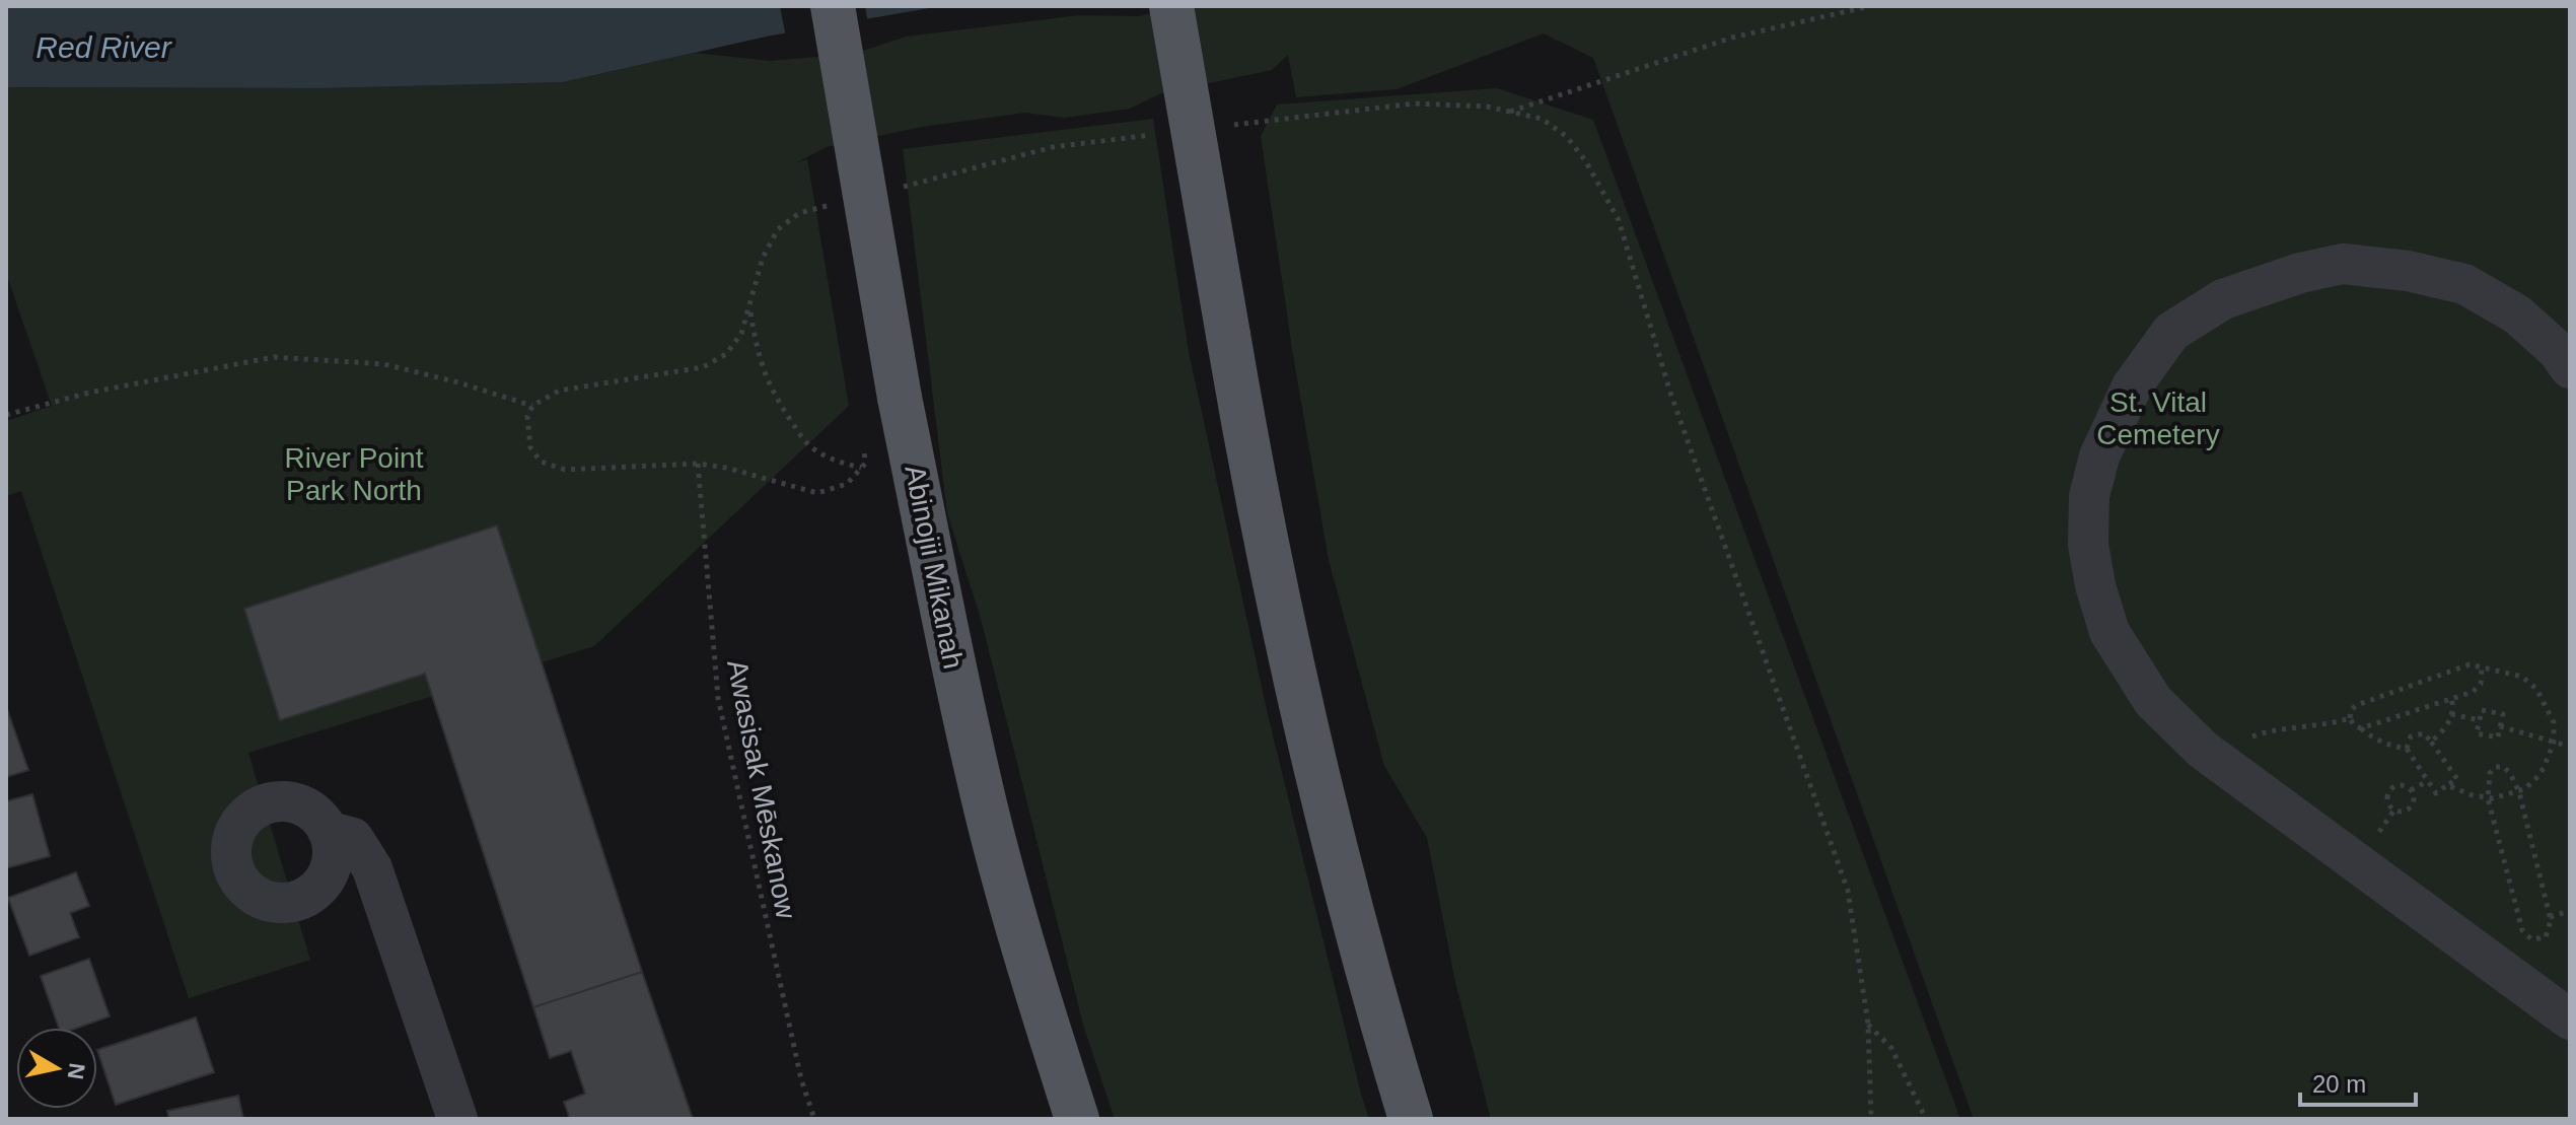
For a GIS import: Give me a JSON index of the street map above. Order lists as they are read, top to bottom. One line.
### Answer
{"streets":{"main road":["Abinojii Mikanah"],"path":["Awasisak Mēskanow"]},"water":["Red River"],"parks":["St. Vital Cemetery","River Point Park North"],"scale_bar":"20 m","north":"right"}
